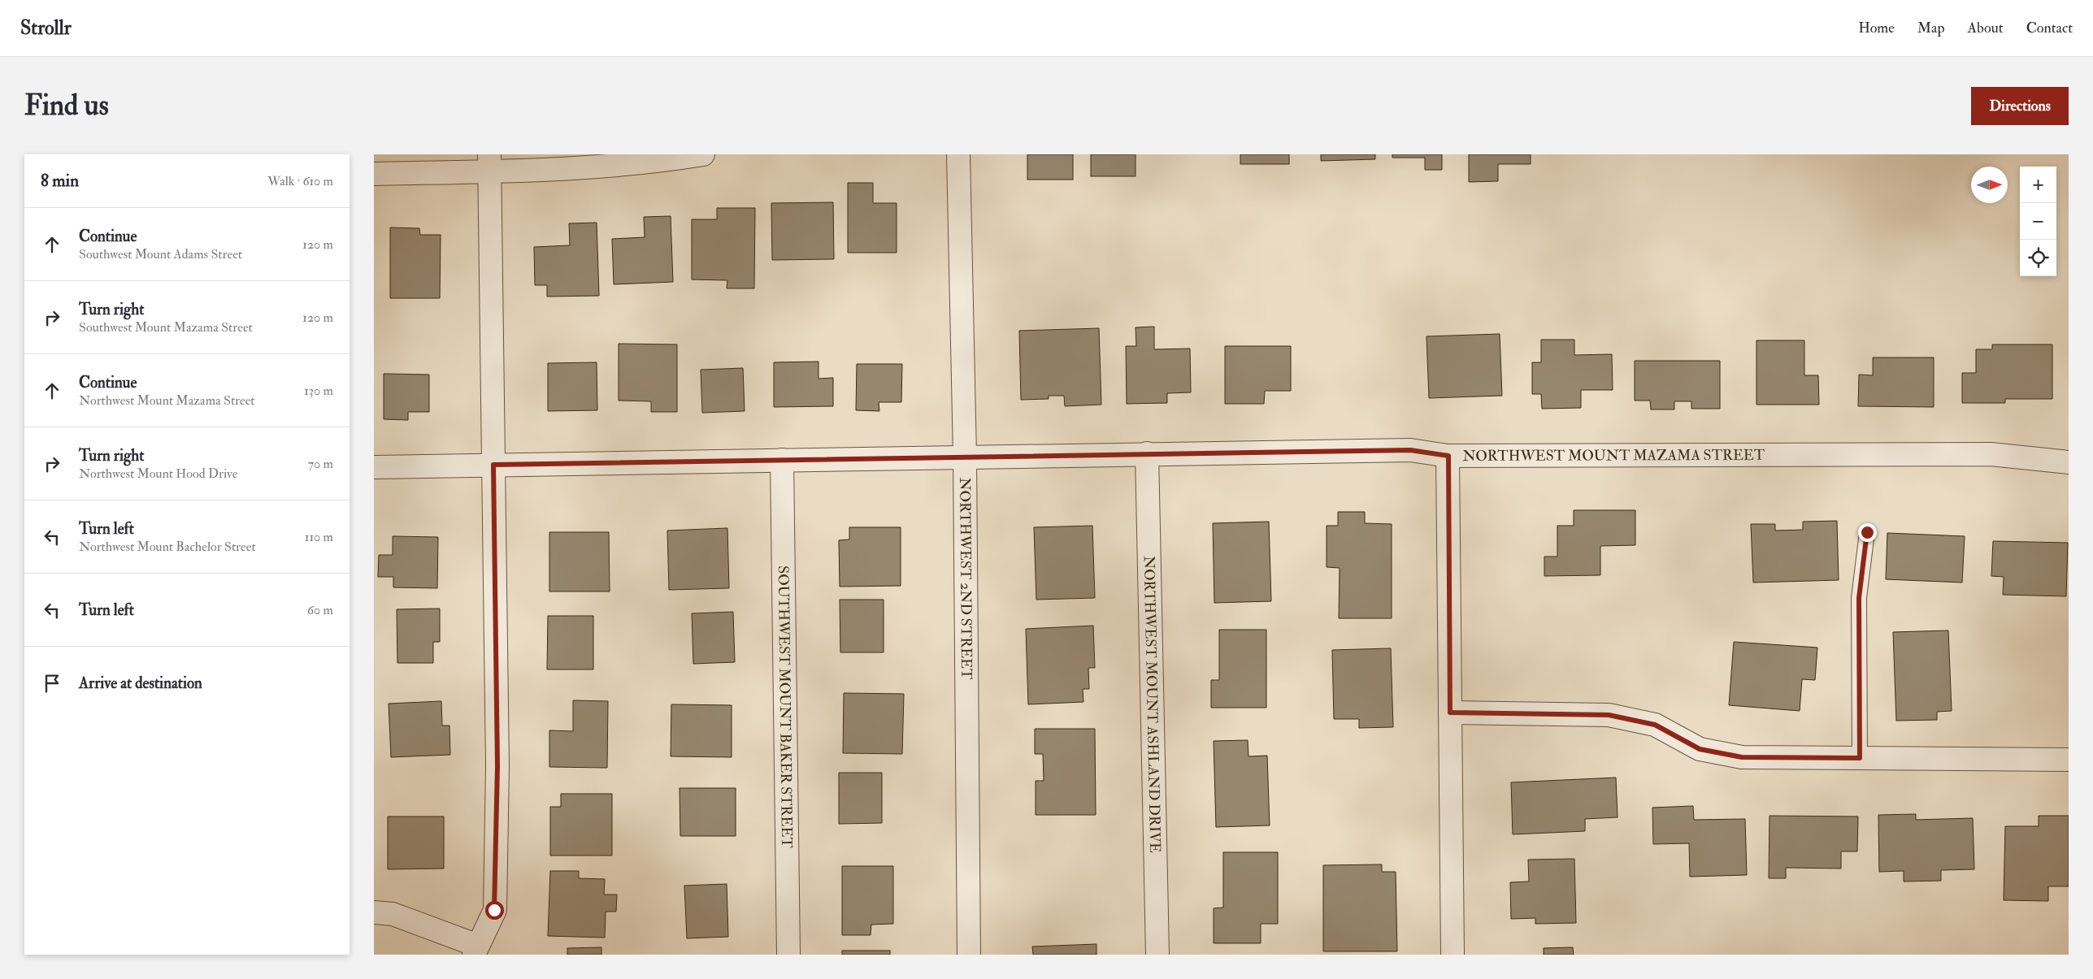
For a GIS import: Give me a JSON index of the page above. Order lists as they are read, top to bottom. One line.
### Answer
{"streets":{"street":["NORTHWEST MOUNT MAZAMA STREET","NORTHWEST 2ND STREET","NORTHWEST MOUNT ASHLAND DRIVE","SOUTHWEST MOUNT BAKER STREET"]},"crossings":[["NORTHWEST MOUNT MAZAMA STREET","NORTHWEST 2ND STREET"],["NORTHWEST MOUNT MAZAMA STREET","NORTHWEST MOUNT ASHLAND DRIVE"],["NORTHWEST MOUNT MAZAMA STREET","SOUTHWEST MOUNT BAKER STREET"]],"north":"right","page":{"header":"Strollr","nav":["Home","Map","About","Contact"],"buttons":"Directions","title":"Find us","heading":["8 min","Walk · 610 m"],"map_buttons":["+","−"],"list":[["Continue","Southwest Mount Adams Street","120 m"],["Turn right","Southwest Mount Mazama Street","120 m"],["Continue","Northwest Mount Mazama Street","130 m"],["Turn right","Northwest Mount Hood Drive","70 m"],["Turn left","Northwest Mount Bachelor Street","110 m"],["Turn left","60 m"],"Arrive at destination"]}}
